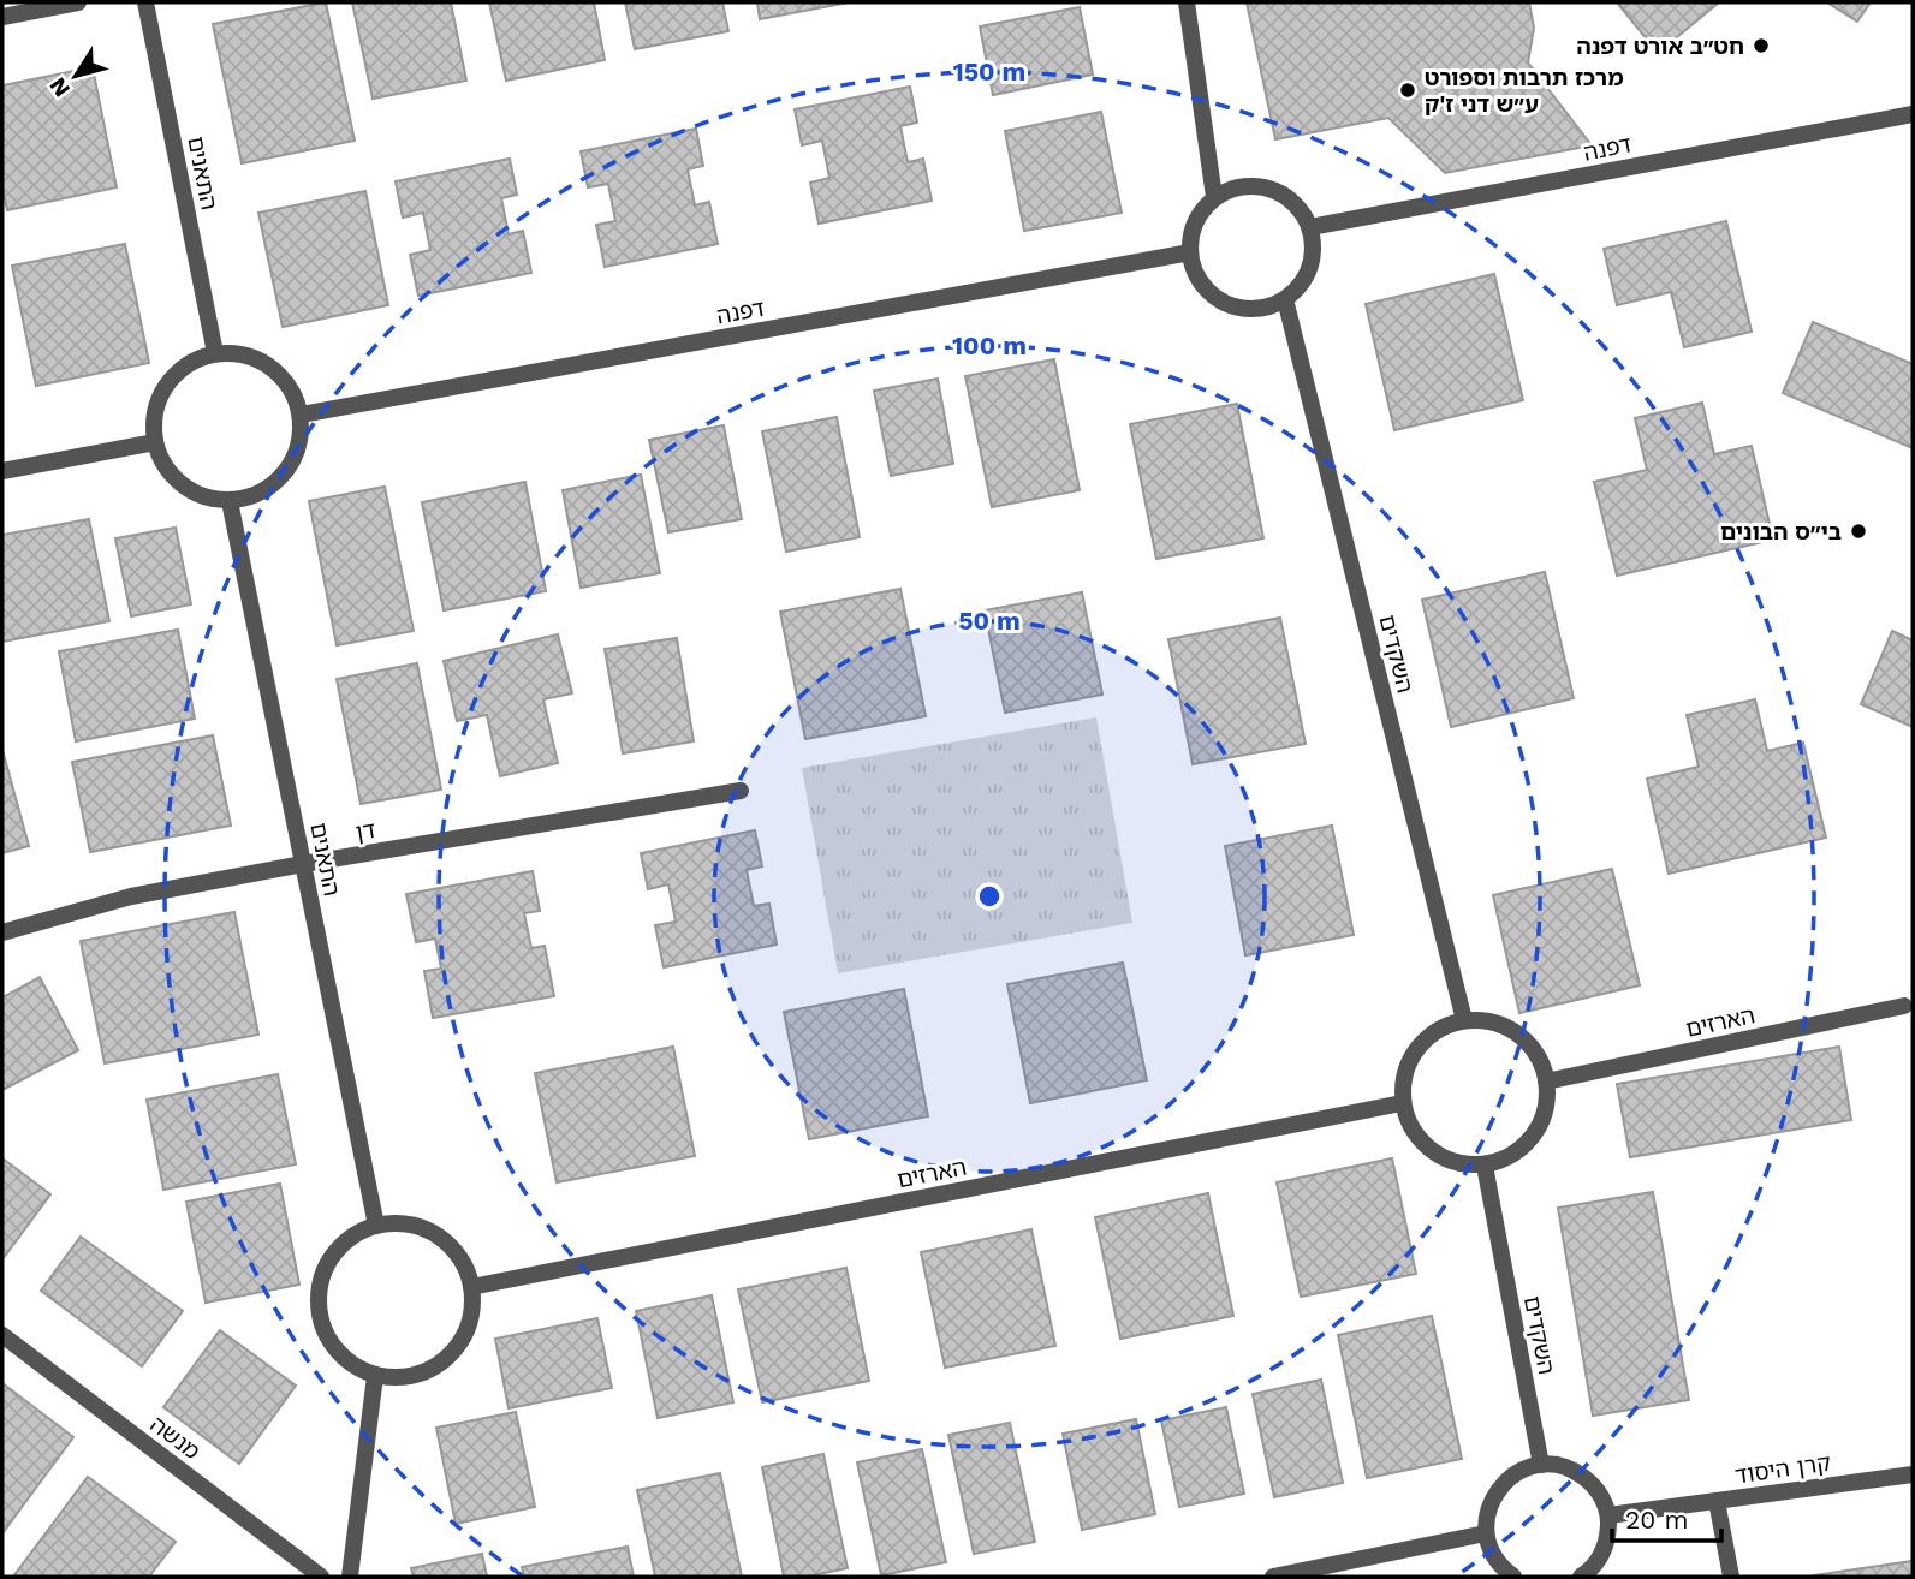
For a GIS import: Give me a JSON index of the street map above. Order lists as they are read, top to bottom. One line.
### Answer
{"streets":{"street":["דפנה","התאנים","השקדים","דן","הארזים","מנשה","קרן היסוד"]},"crossings":[["דפנה","התאנים"],["דפנה","השקדים"],["התאנים","דן"],["התאנים","הארזים"],["השקדים","הארזים"]],"places":["חט״ב אורט דפנה","מרכז תרבות וספורט ע״ש דני ז'ק","בי״ס הבונים"],"scale_bar":"20 m","north":"bottom left","rings":["150 m","100 m","50 m"]}
